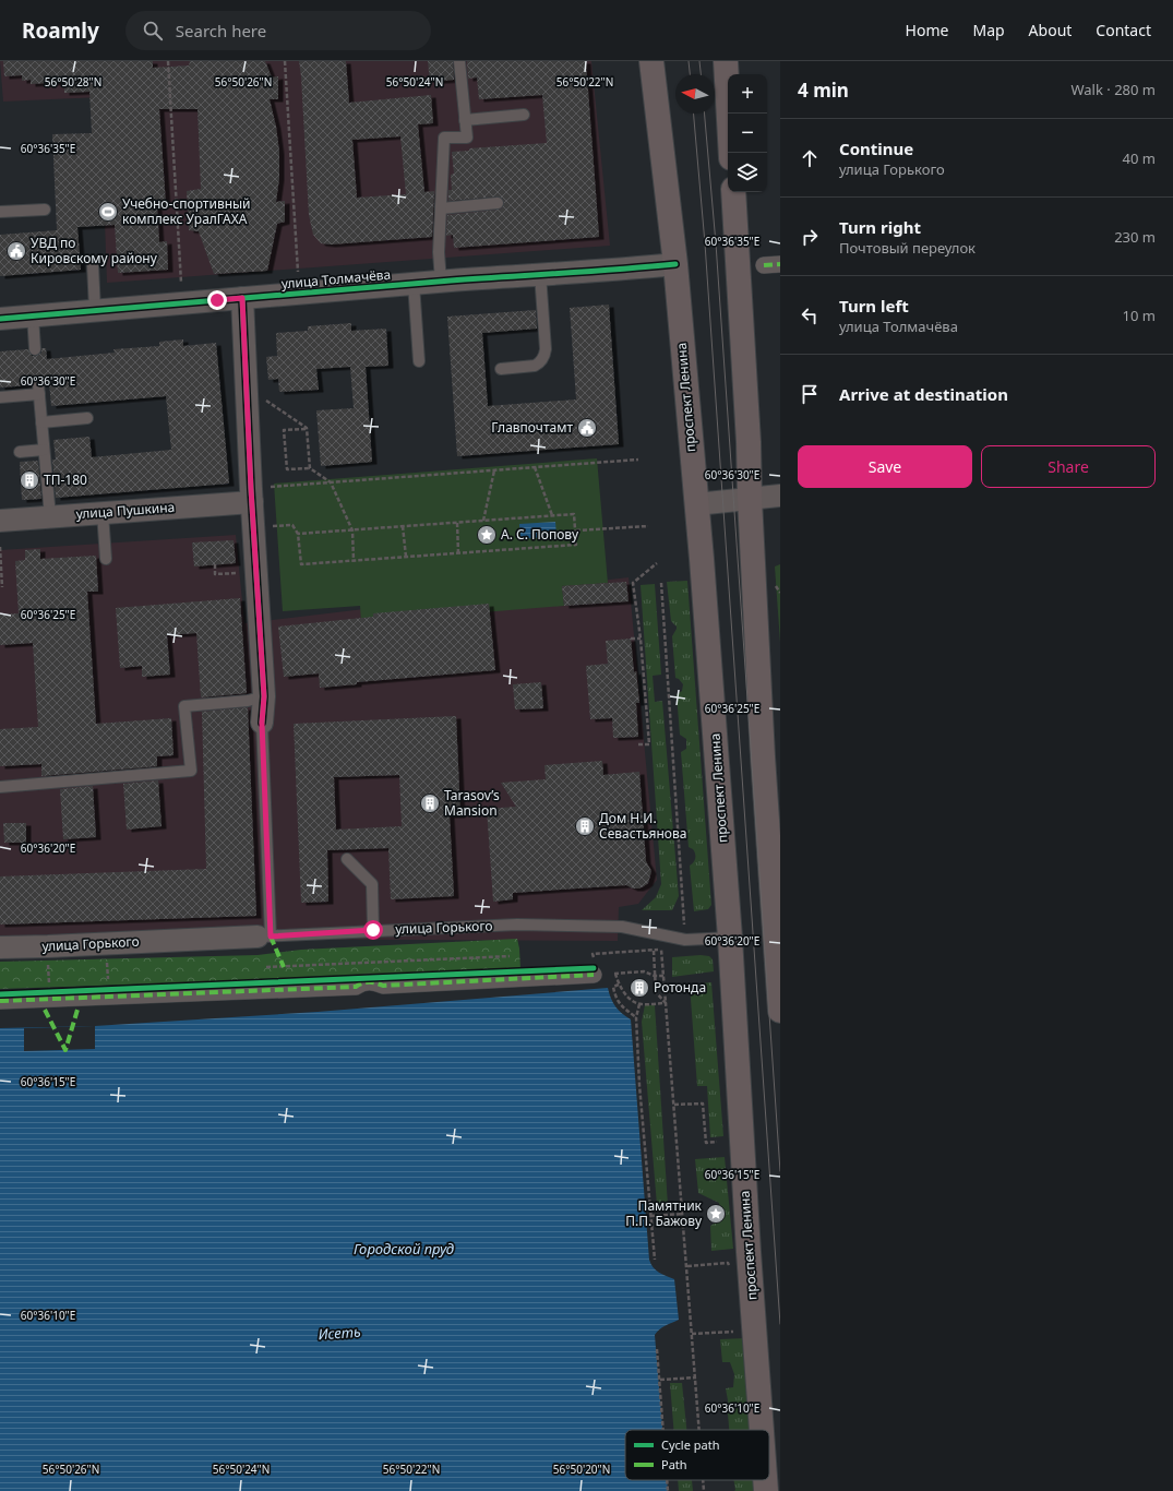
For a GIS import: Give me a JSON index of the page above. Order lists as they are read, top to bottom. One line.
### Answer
{"streets":{"main road":["проспект Ленина"],"street":["улица Толмачёва","улица Пушкина","улица Горького"]},"crossings":[["улица Толмачёва","проспект Ленина"],["проспект Ленина","улица Горького"]],"water":["Городской пруд","Исеть"],"places":{"sports":["Учебно-спортивный комплекс УралГАХА"],"public building":["УВД по Кировскому району","Главпочтамт"],"building":["ТП-180","Tarasov’s Mansion","Дом Н.И. Севастьянова","Ротонда"],"place":["А. С. Попову","Памятник П.П. Бажову"]},"legend":["Cycle path","Path"],"north":"left","page":{"header":"Roamly","search":"Search here","nav":["Home","Map","About","Contact"],"heading":["4 min","Walk · 280 m"],"map_buttons":["+","−"],"list":[["Continue","улица Горького","40 m"],["Turn right","Почтовый переулок","230 m"],["Turn left","улица Толмачёва","10 m"],"Arrive at destination"],"buttons":["Save","Share"]},"coordinates":["56°50'26\"N","56°50'24\"N","56°50'22\"N","56°50'28\"N","60°36'35\"E","60°36'30\"E","60°36'25\"E","60°36'20\"E","60°36'15\"E","60°36'10\"E","56°50'20\"N"]}
